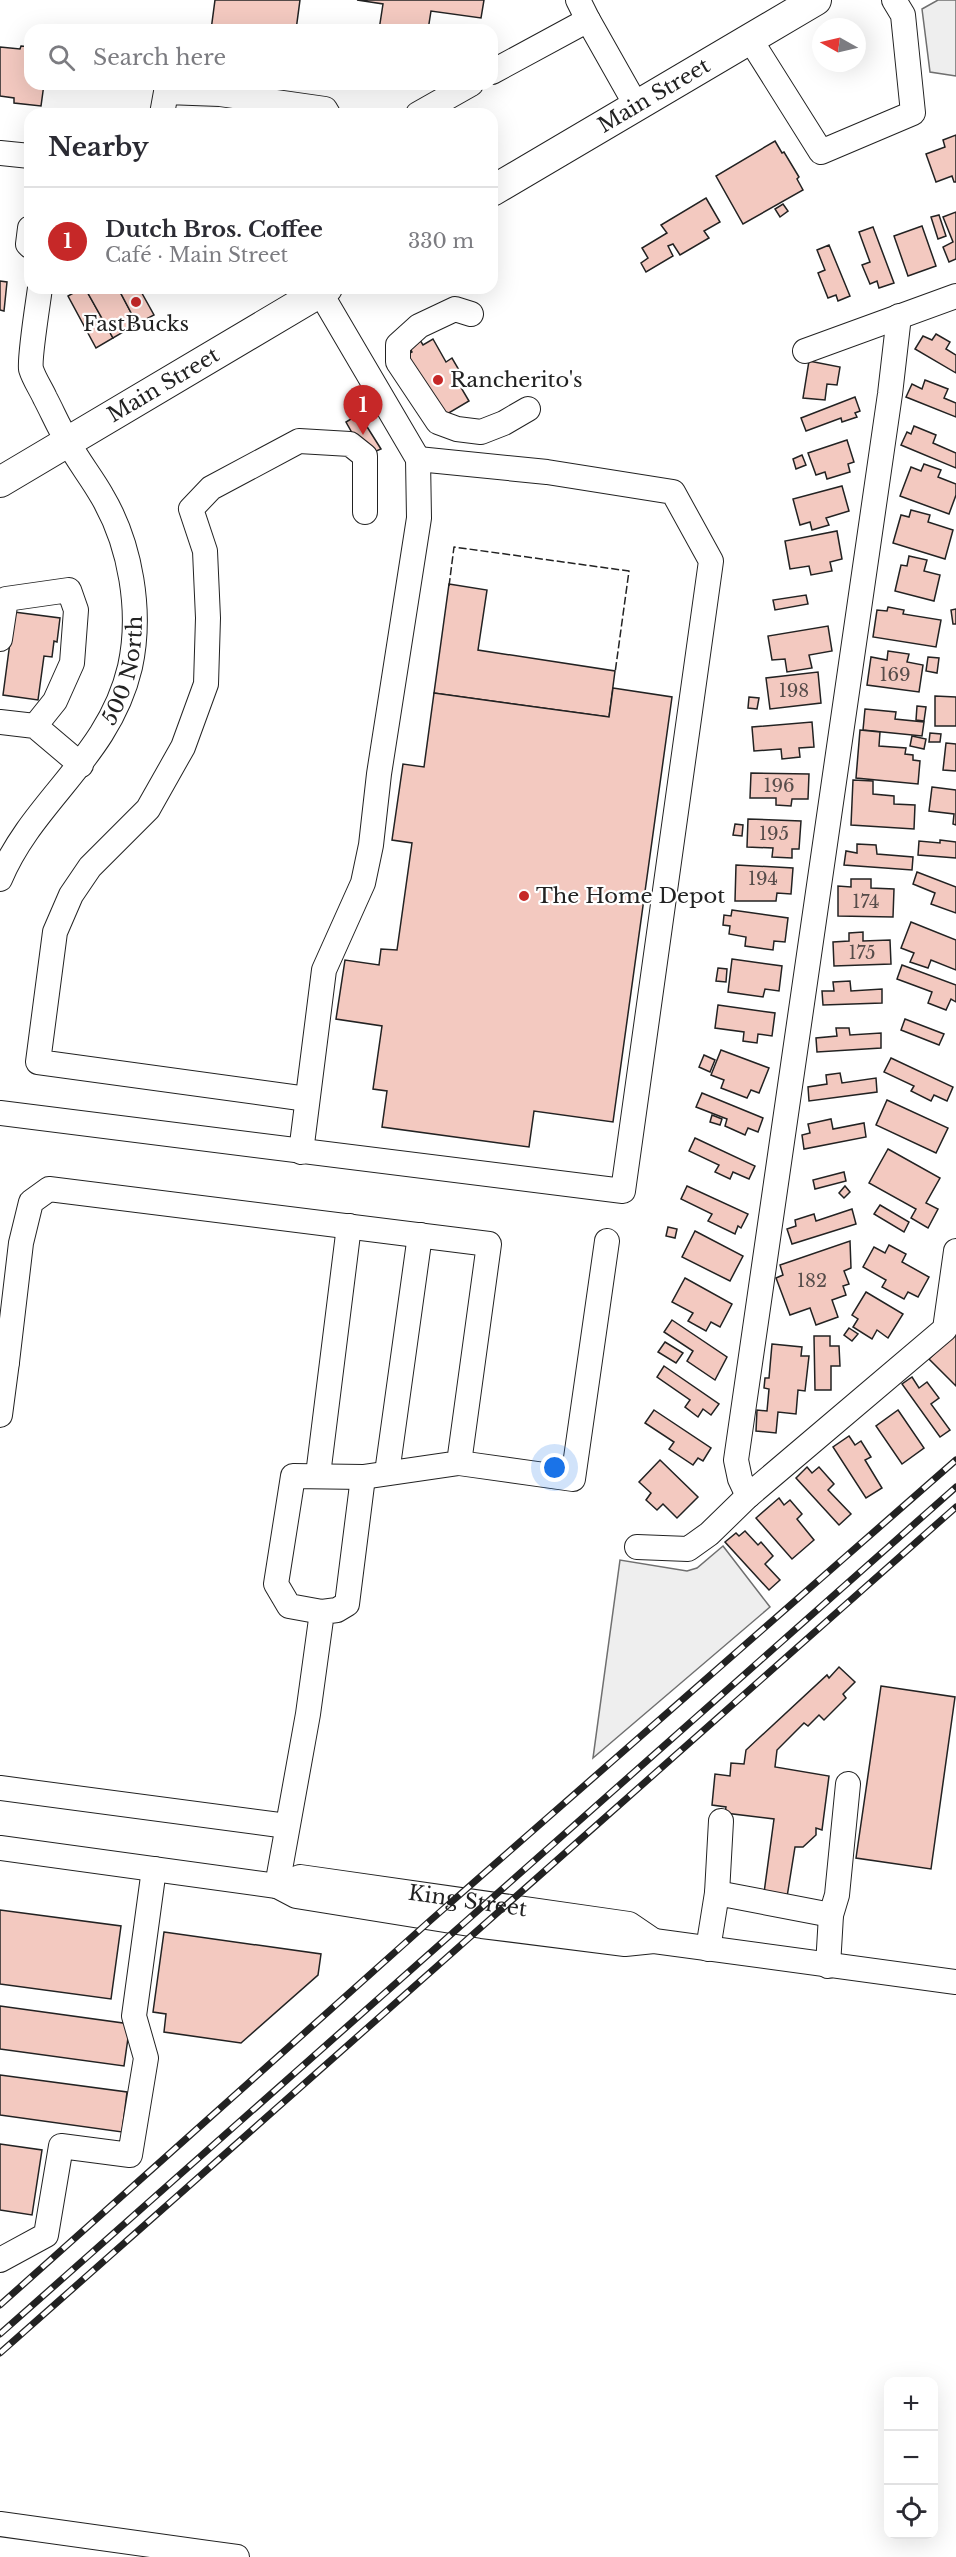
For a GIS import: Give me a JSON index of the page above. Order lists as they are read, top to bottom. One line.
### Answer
{"streets":{"main road":["Main Street"],"street":["500 North","King Street"]},"crossings":[["Main Street","500 North"]],"places":["FastBucks","Rancherito's","The Home Depot"],"house_numbers":["169","198","196","195","194","174","175","182"],"north":"left","page":{"search":"Search here","heading":"Nearby","list":[{"mark":"1","name":"Dutch Bros. Coffee","note":"Café · Main Street","value":"330 m"}],"pins":"1","map_buttons":["+","−"]}}
